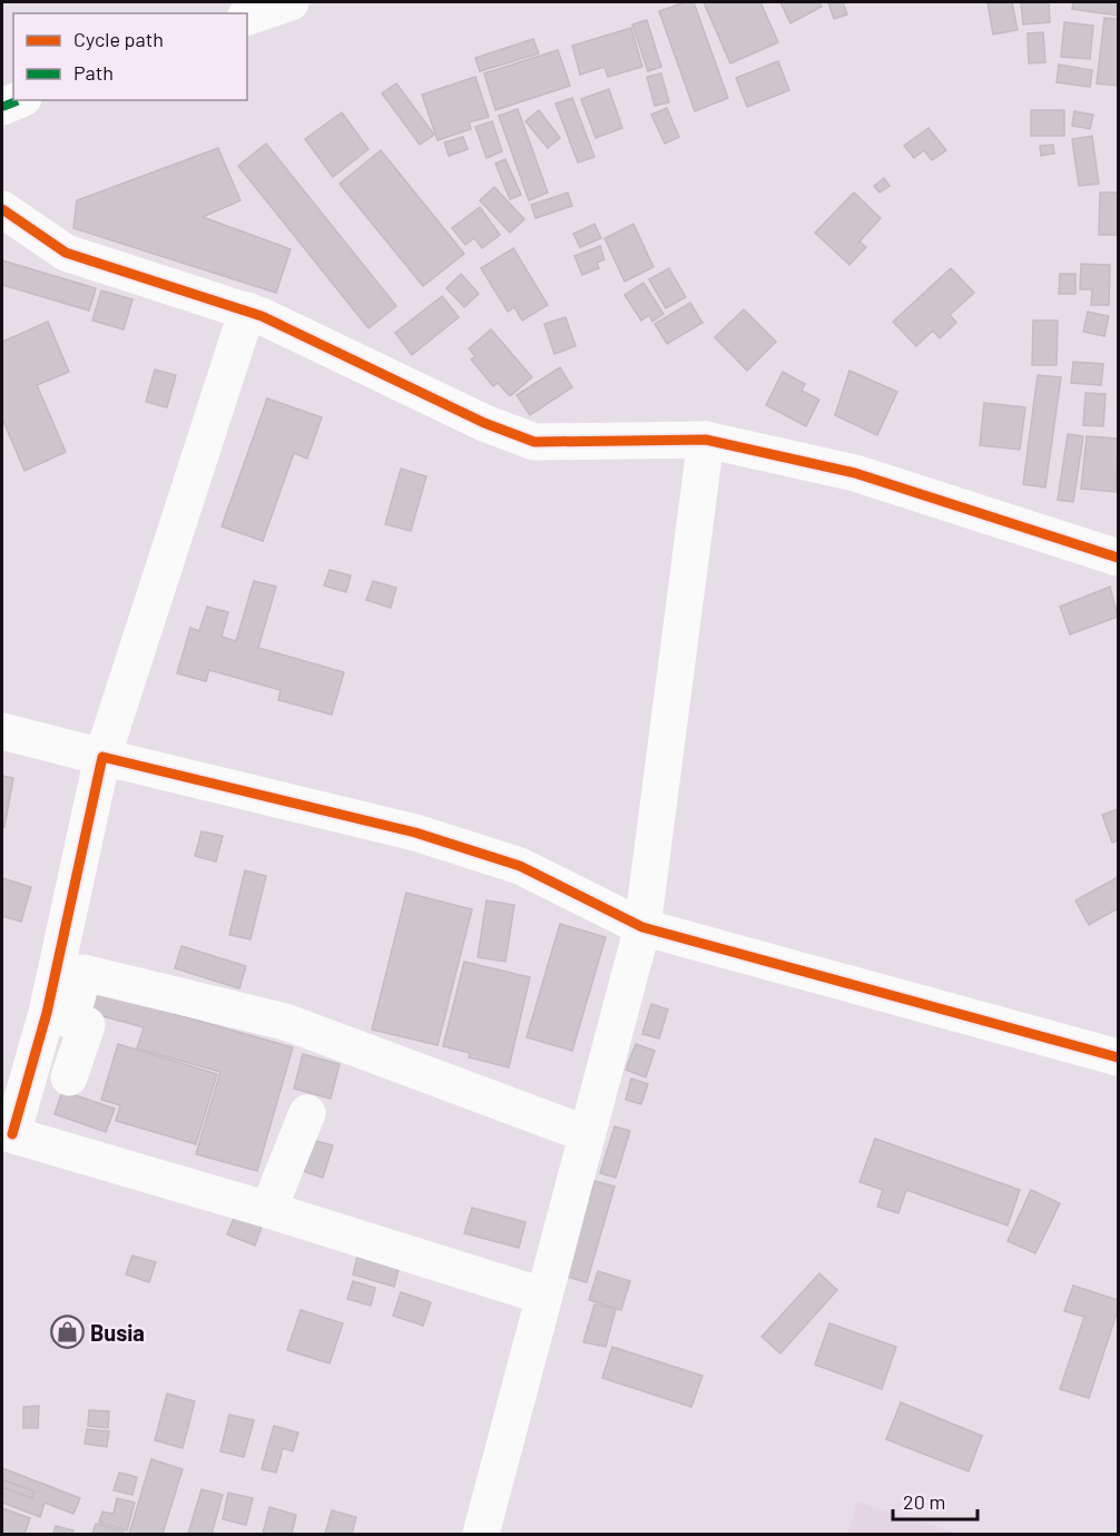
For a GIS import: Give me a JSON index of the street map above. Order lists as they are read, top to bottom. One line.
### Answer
{"places":{"shop":["Busia"]},"legend":["Cycle path","Path"],"scale_bar":"20 m"}
